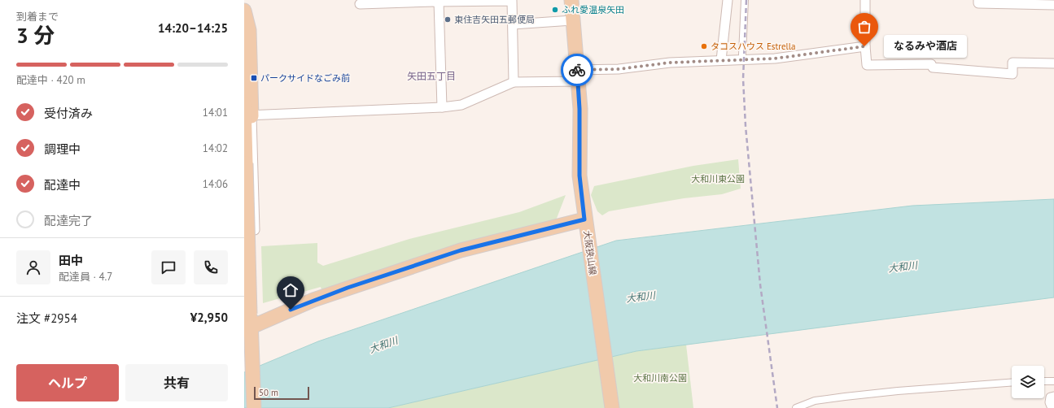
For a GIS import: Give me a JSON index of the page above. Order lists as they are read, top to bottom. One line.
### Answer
{"streets":{"main road":["大阪狭山線"]},"districts":["矢田五丁目"],"water":["大和川"],"parks":["大和川東公園","大和川南公園"],"places":{"other":["ふれ愛温泉矢田","東住吉矢田五郵便局","タコスハウス Estrella","なるみや酒店"],"transit":["パークサイドなごみ前"]},"scale_bar":"50 m","page":{"heading":["3 分","到着まで","14:20–14:25"],"panel":["田中","配達員 · 4.7","注文 #2954","¥2,950"],"bubble":"なるみや酒店","bar":"配達中 · 420 m","list":[["受付済み","14:01"],["調理中","14:02"],["配達中","14:06"],"配達完了"],"buttons":["ヘルプ","共有"],"scale":"50 m"}}
